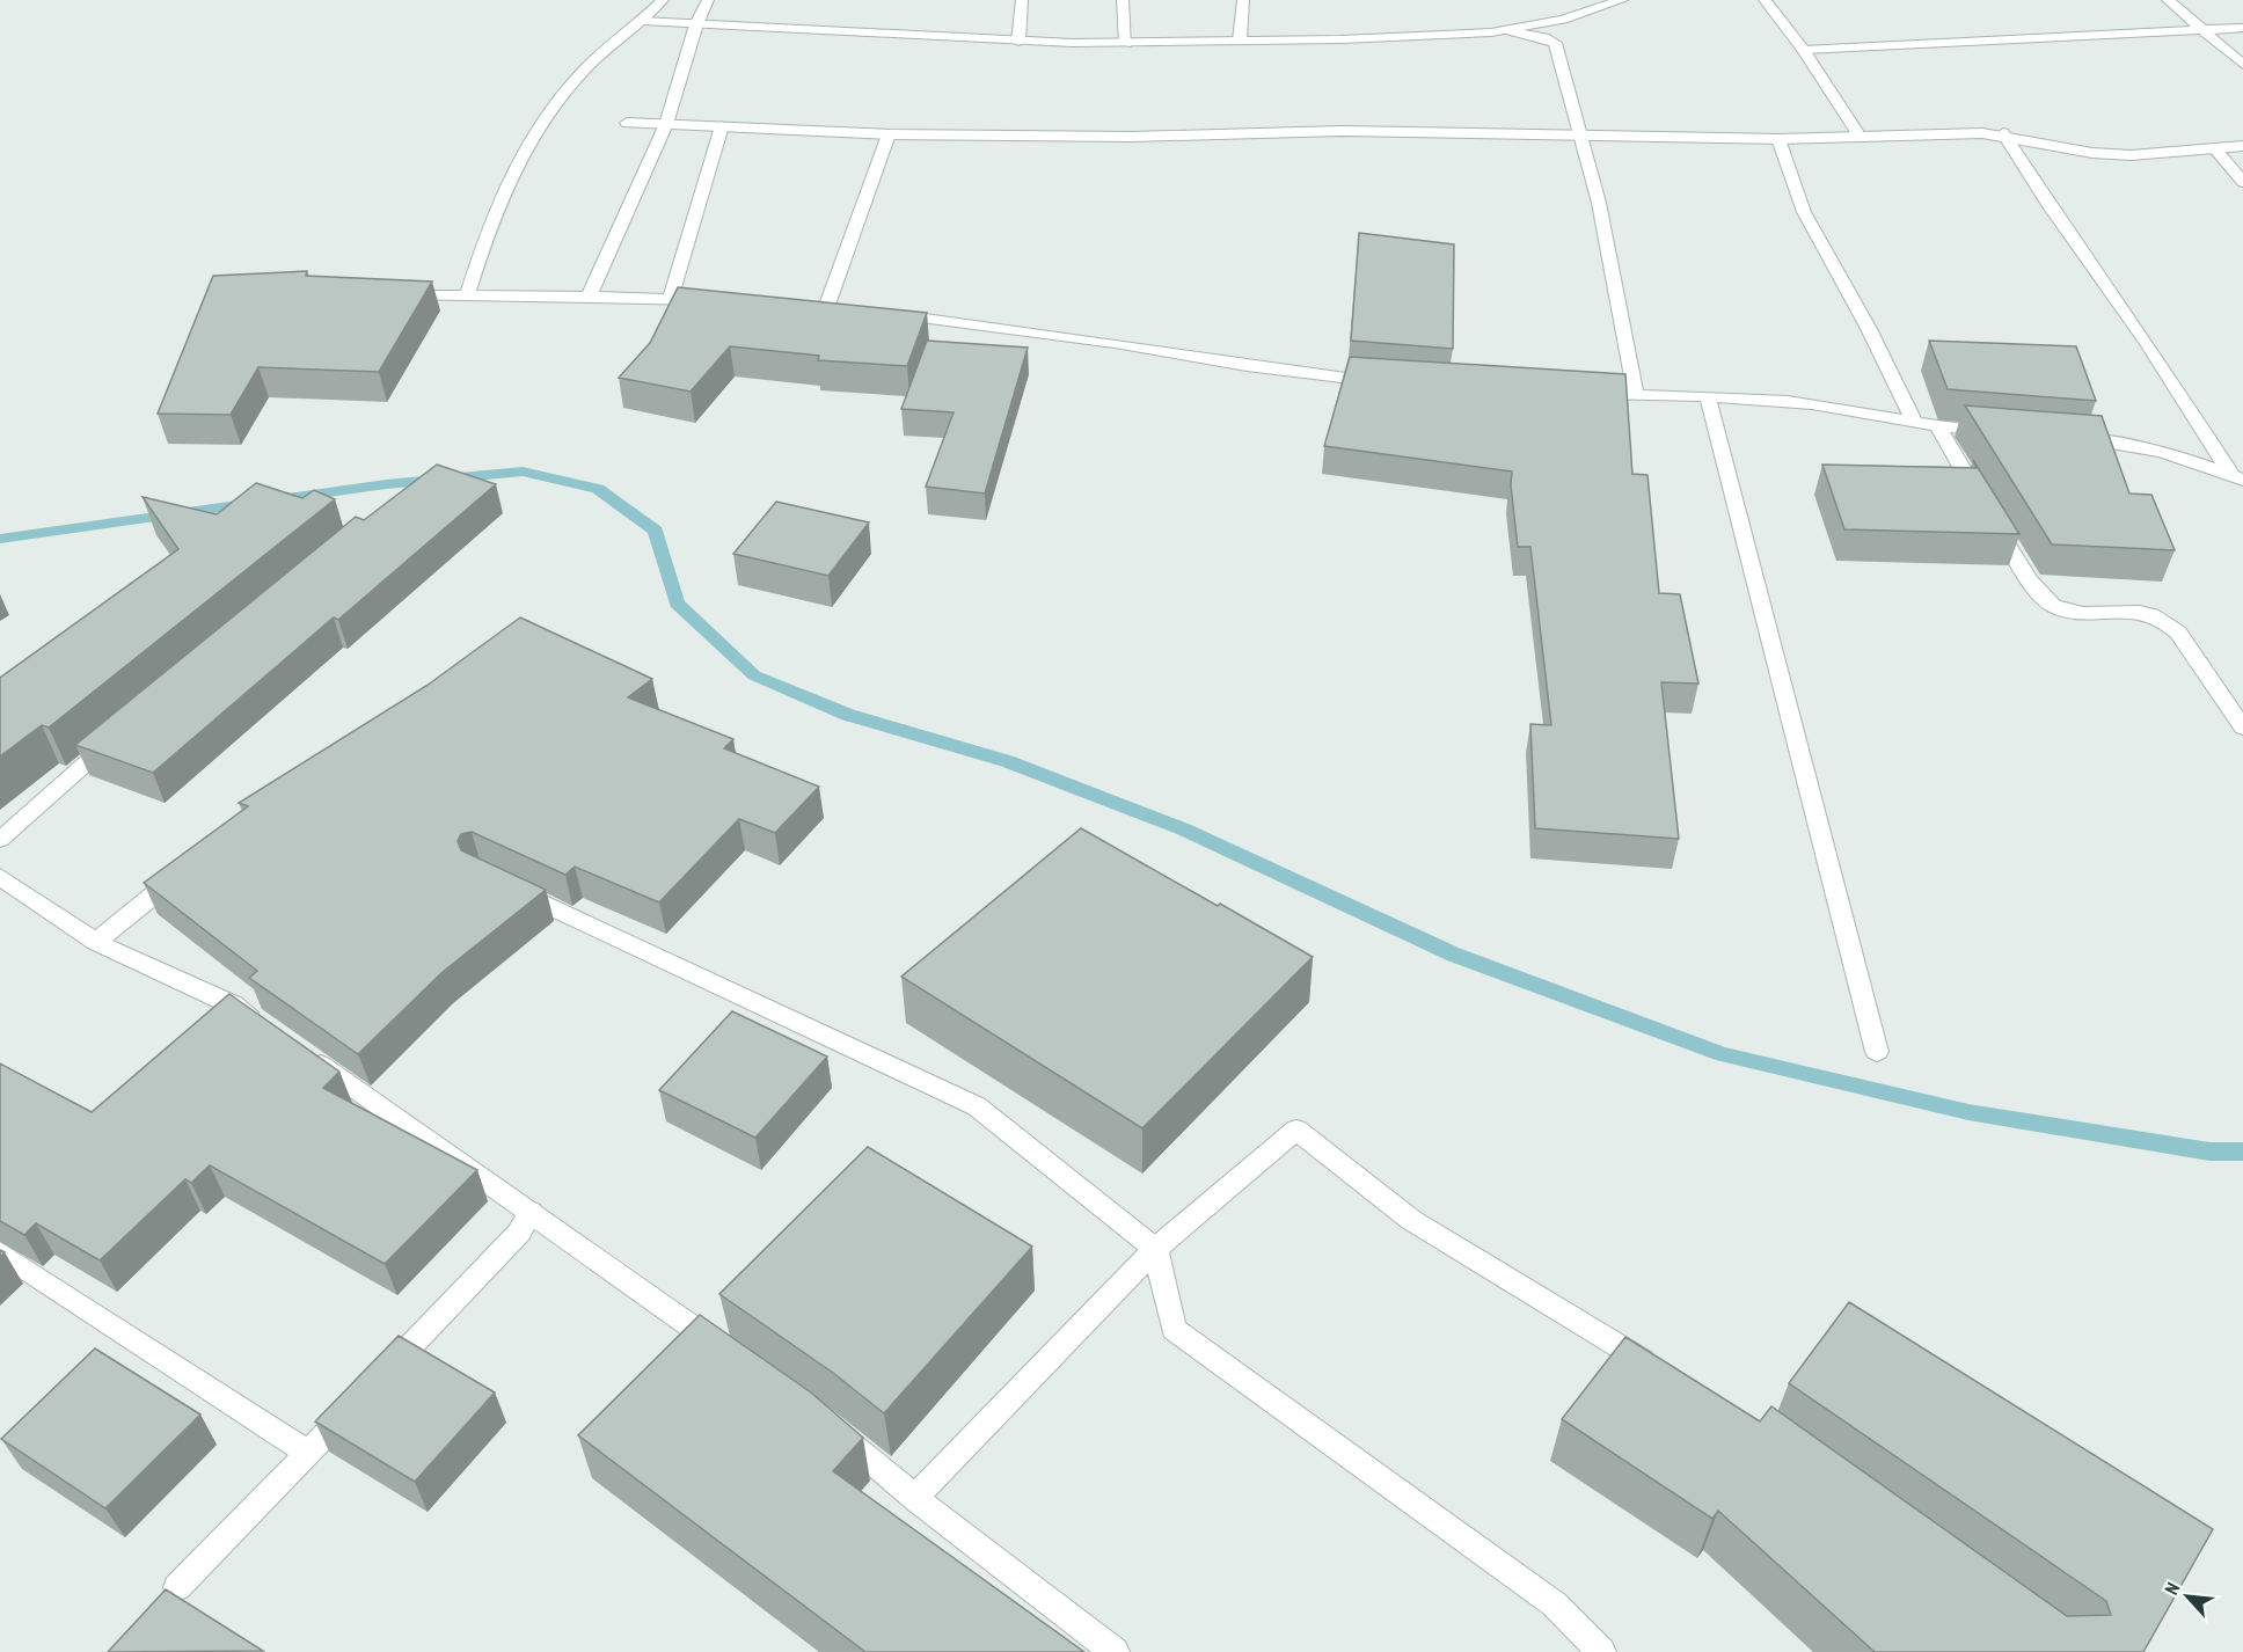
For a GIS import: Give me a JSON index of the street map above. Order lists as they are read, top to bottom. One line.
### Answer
{"north":"top left"}
